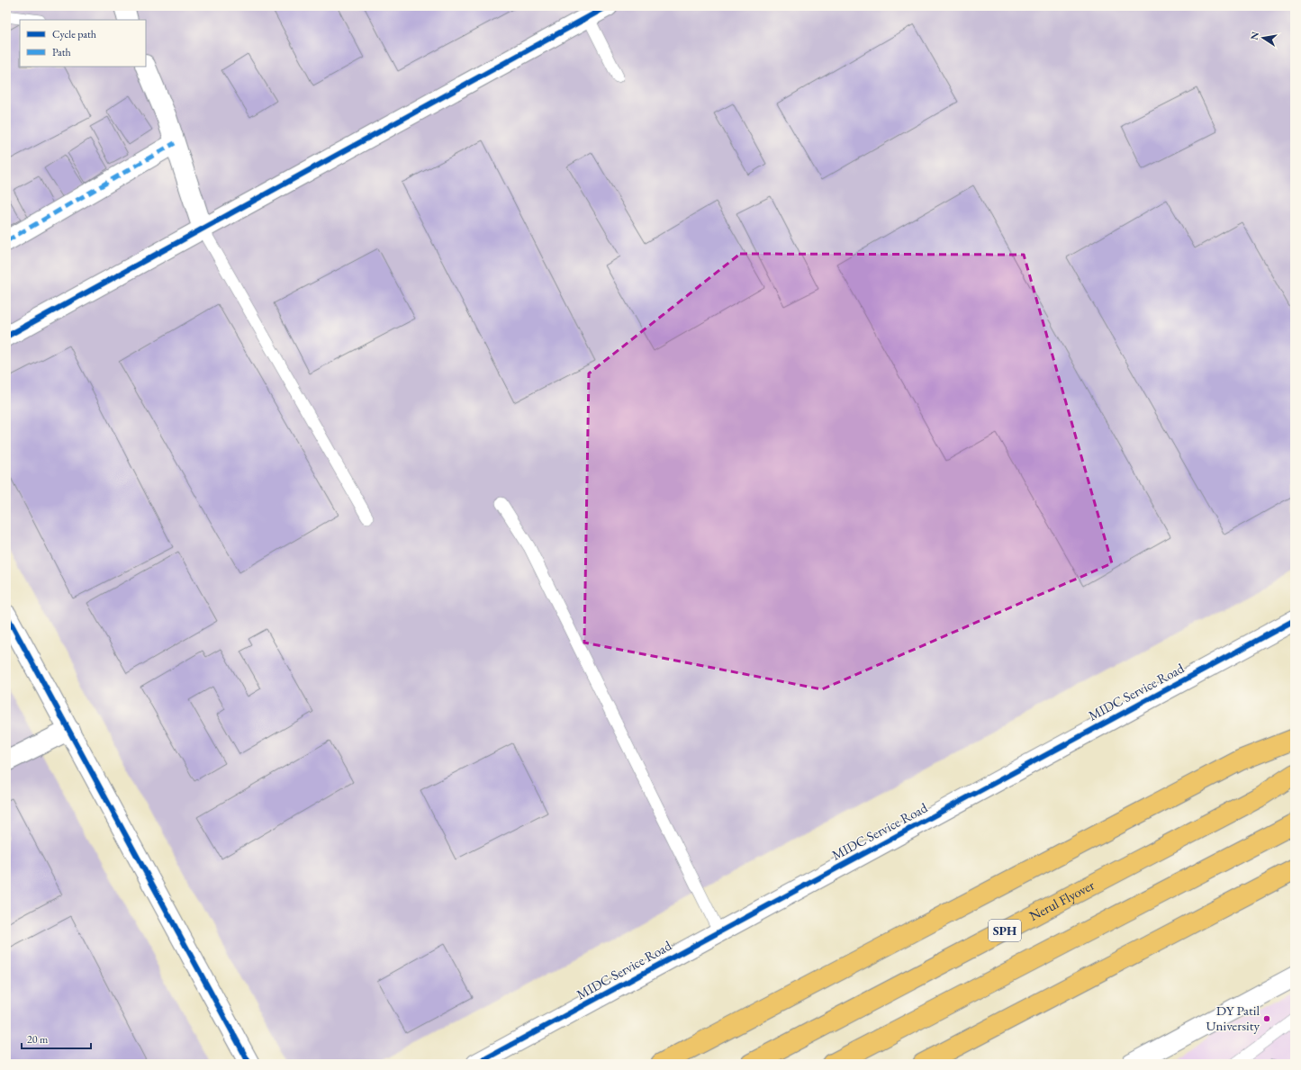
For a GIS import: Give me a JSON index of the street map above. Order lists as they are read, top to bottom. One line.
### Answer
{"streets":{"highway":["Nerul Flyover","SPH"],"street":["MIDC Service Road"]},"places":["DY Patil University"],"legend":["Cycle path","Path"],"scale_bar":"20 m","north":"left"}
